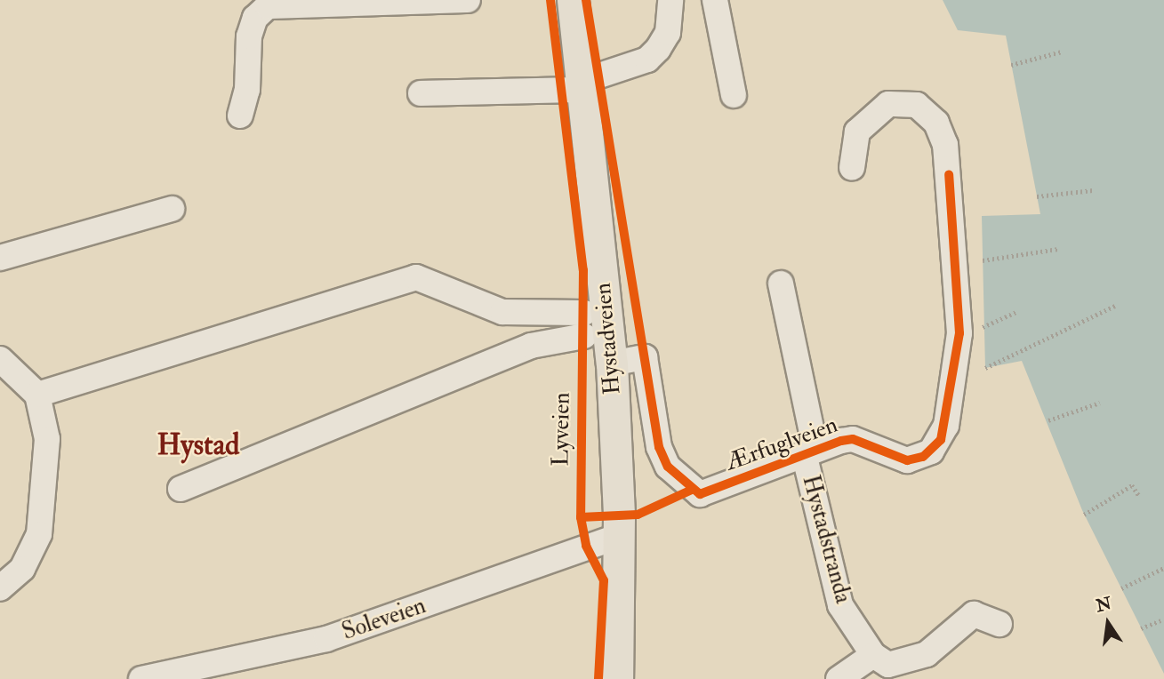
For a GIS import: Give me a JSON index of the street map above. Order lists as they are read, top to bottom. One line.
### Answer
{"streets":{"main road":["Hystadveien"],"street":["Ærfuglveien","Hystadstranda","Soleveien"],"cycle path":["Lyveien"]},"crossings":[["Hystadveien","Ærfuglveien"],["Hystadveien","Soleveien"],["Ærfuglveien","Hystadstranda"]],"districts":["Hystad"],"north":"top"}
